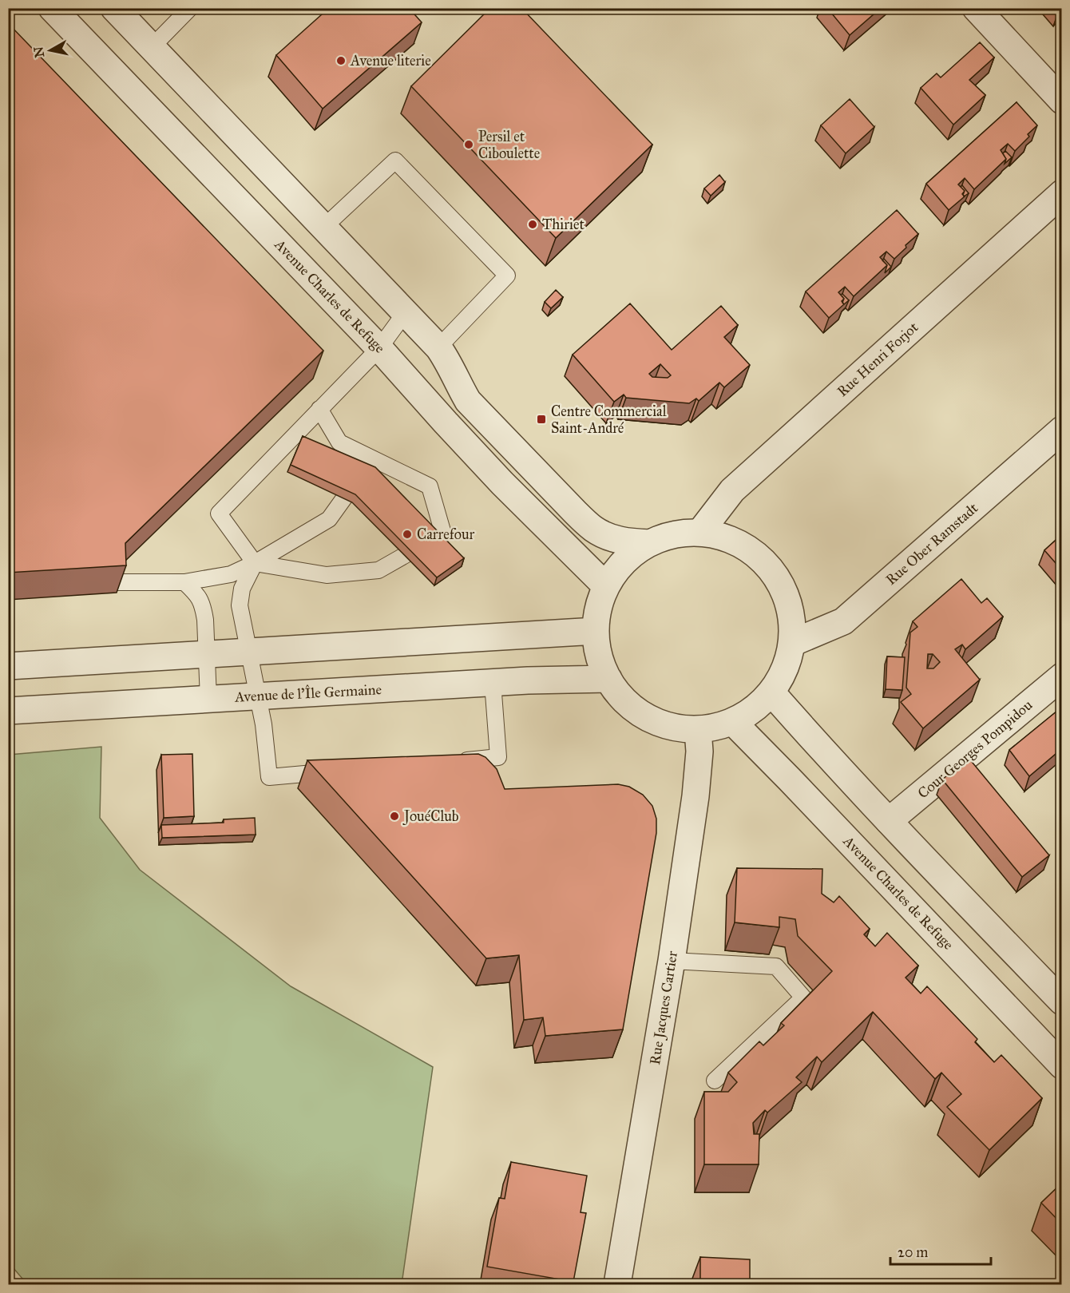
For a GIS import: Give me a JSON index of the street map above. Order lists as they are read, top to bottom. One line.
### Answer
{"streets":{"street":["Avenue Charles de Refuge","Rue Henri Forjot","Rue Ober Ramstadt","Avenue de l'Île Germaine","Cour Georges Pompidou","Rue Jacques Cartier"]},"places":{"other":["Avenue literie","Persil et Ciboulette","Thiriet","Carrefour","JouéClub"],"transit":["Centre Commercial Saint-André"]},"scale_bar":"20 m","north":"left"}
